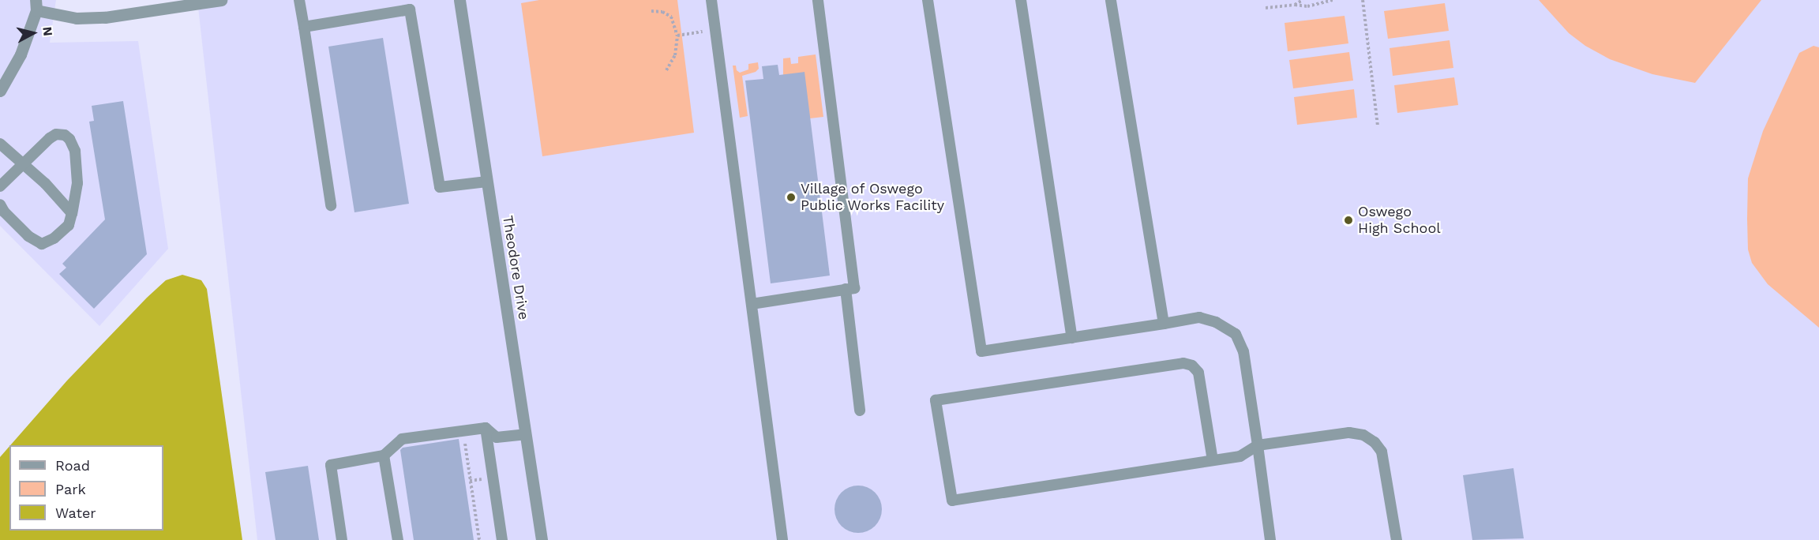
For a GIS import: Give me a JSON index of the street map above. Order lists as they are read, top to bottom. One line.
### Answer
{"streets":{"street":["Theodore Drive"]},"places":["Village of Oswego Public Works Facility","Oswego High School"],"legend":["Road","Park","Water"],"north":"right"}
